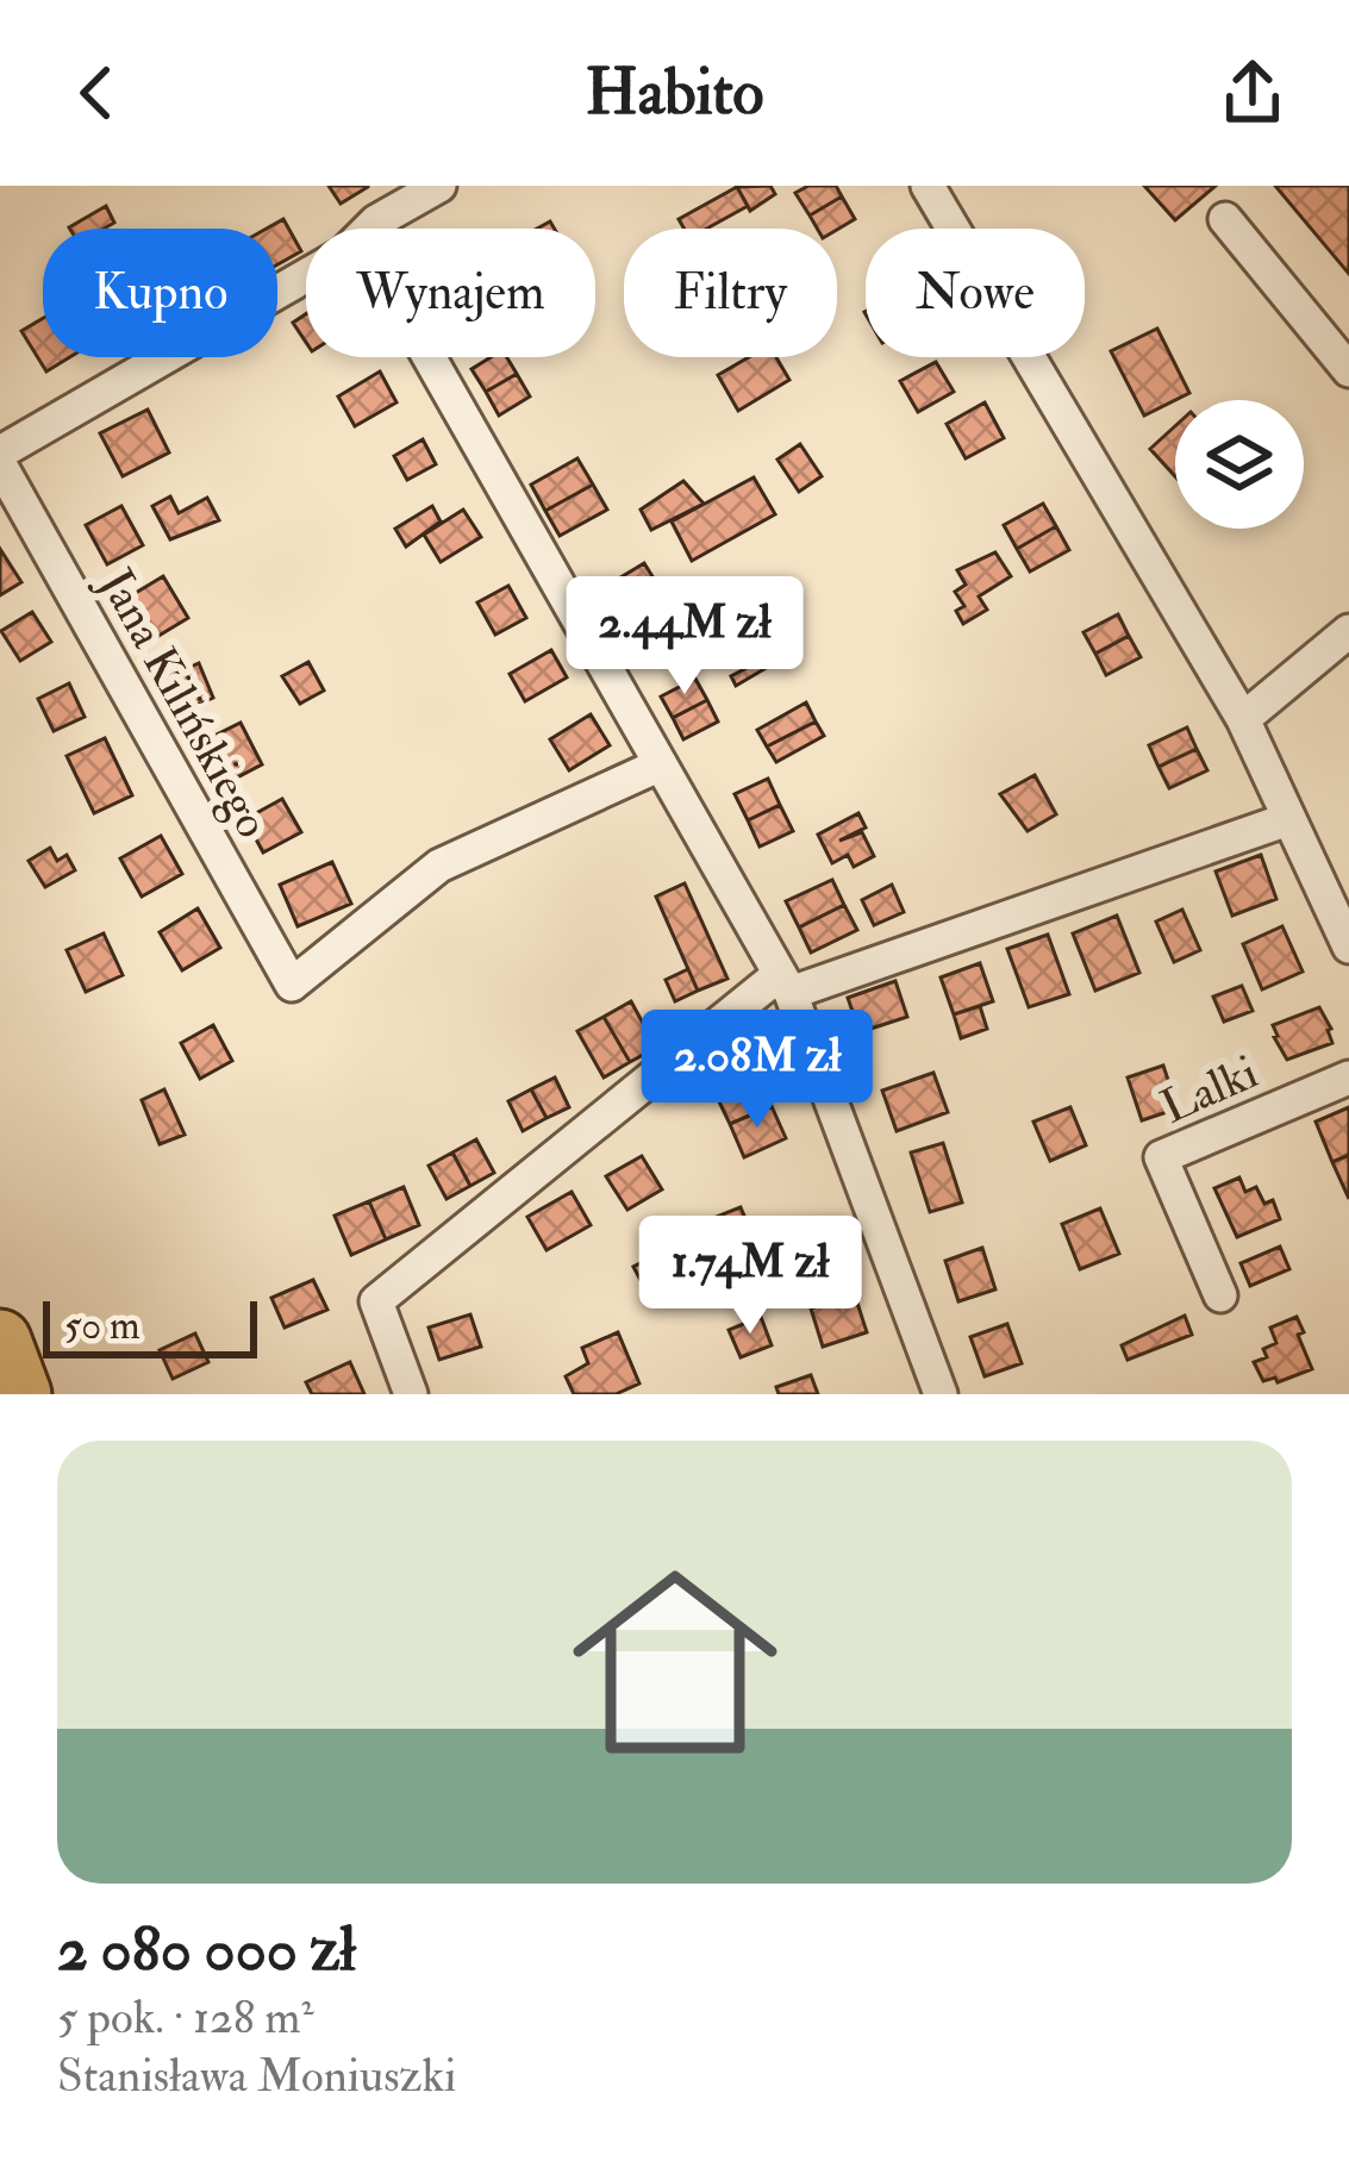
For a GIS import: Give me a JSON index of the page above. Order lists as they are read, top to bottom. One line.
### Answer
{"streets":{"street":["Jana Kilińskiego","Lalki"]},"scale_bar":"50 m","page":{"header":"Habito","chip":["Kupno","Wynajem","Filtry","Nowe"],"price":["2.44M zł","2.08M zł","1.74M zł"],"scale":"50 m","list":[{"name":"2 080 000 zł","note":"5 pok. · 128 m² · Stanisława Moniuszki"}]}}
